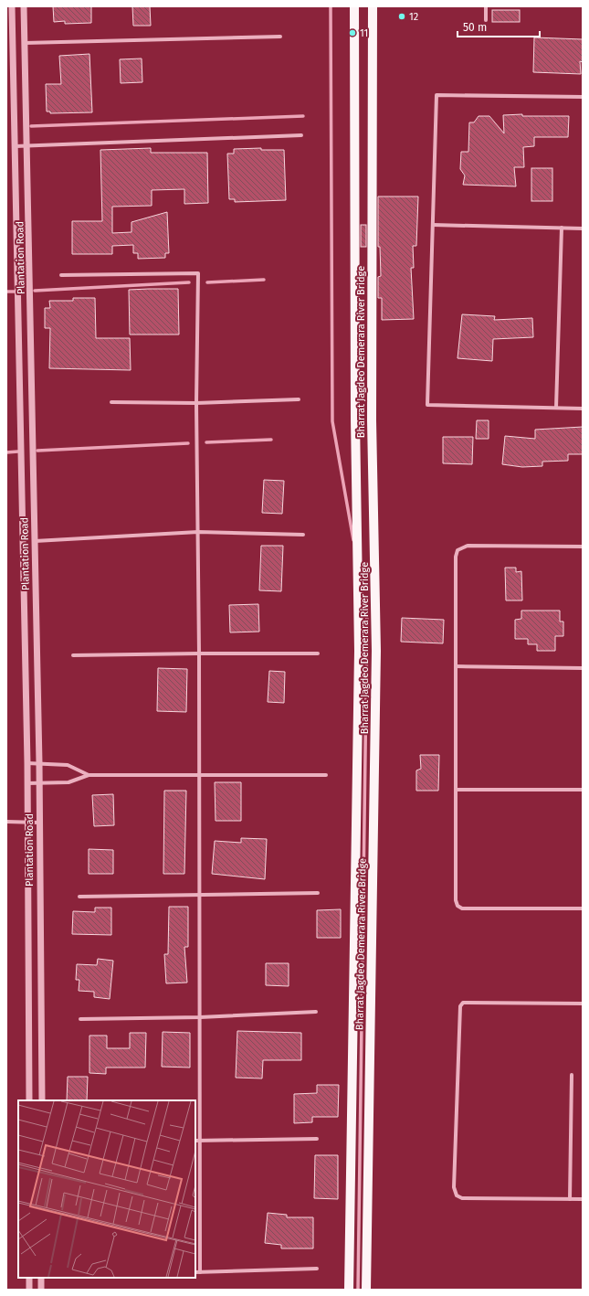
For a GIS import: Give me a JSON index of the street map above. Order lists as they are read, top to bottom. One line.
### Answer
{"streets":{"main road":["Bharrat Jagdeo Demerara River Bridge"],"street":["Plantation Road"]},"places":["12","11"],"scale_bar":"50 m"}
